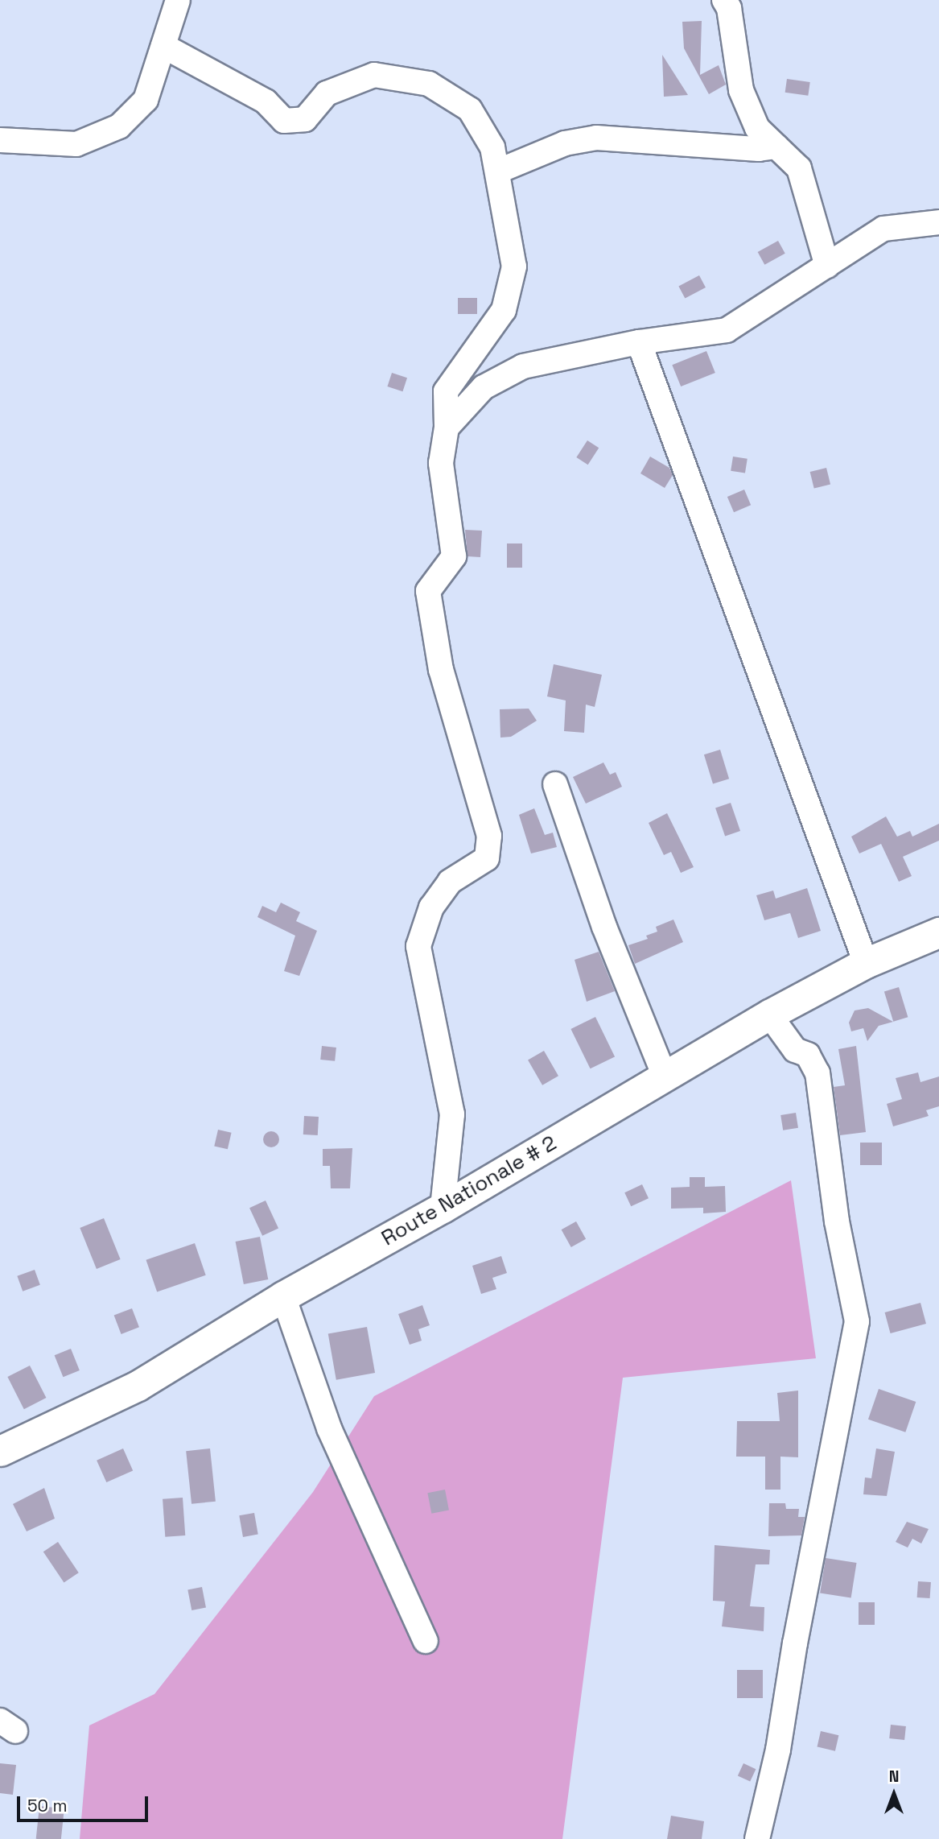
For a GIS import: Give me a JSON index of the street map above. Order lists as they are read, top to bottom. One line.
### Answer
{"streets":{"main road":["Route Nationale # 2"]},"scale_bar":"50 m","north":"top"}
